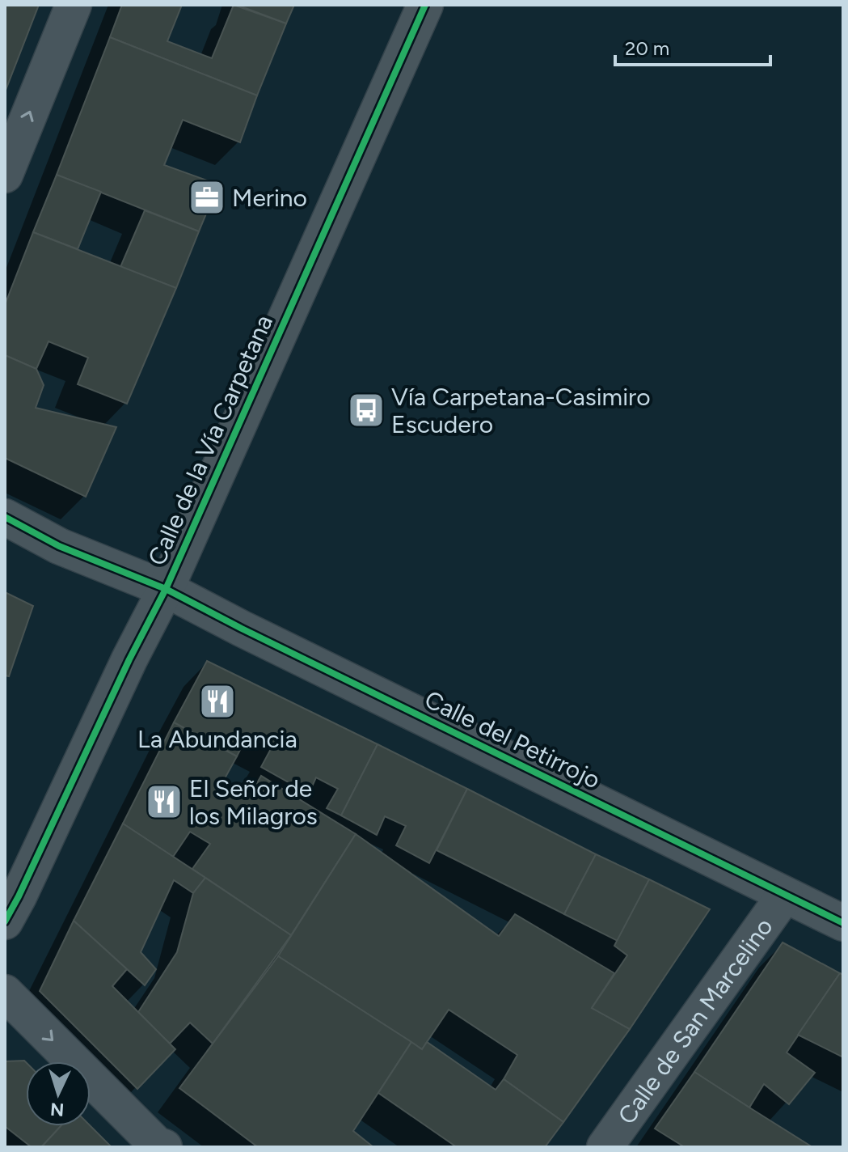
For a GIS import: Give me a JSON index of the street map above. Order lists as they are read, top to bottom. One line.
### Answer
{"streets":{"street":["Calle de la Vía Carpetana","Calle del Petirrojo","Calle de San Marcelino"]},"crossings":[["Calle de la Vía Carpetana","Calle del Petirrojo"],["Calle del Petirrojo","Calle de San Marcelino"]],"places":{"office":["Merino"],"bus stop":["Vía Carpetana-Casimiro Escudero"],"restaurant":["La Abundancia","El Señor de los Milagros"]},"scale_bar":"20 m","north":"bottom"}
